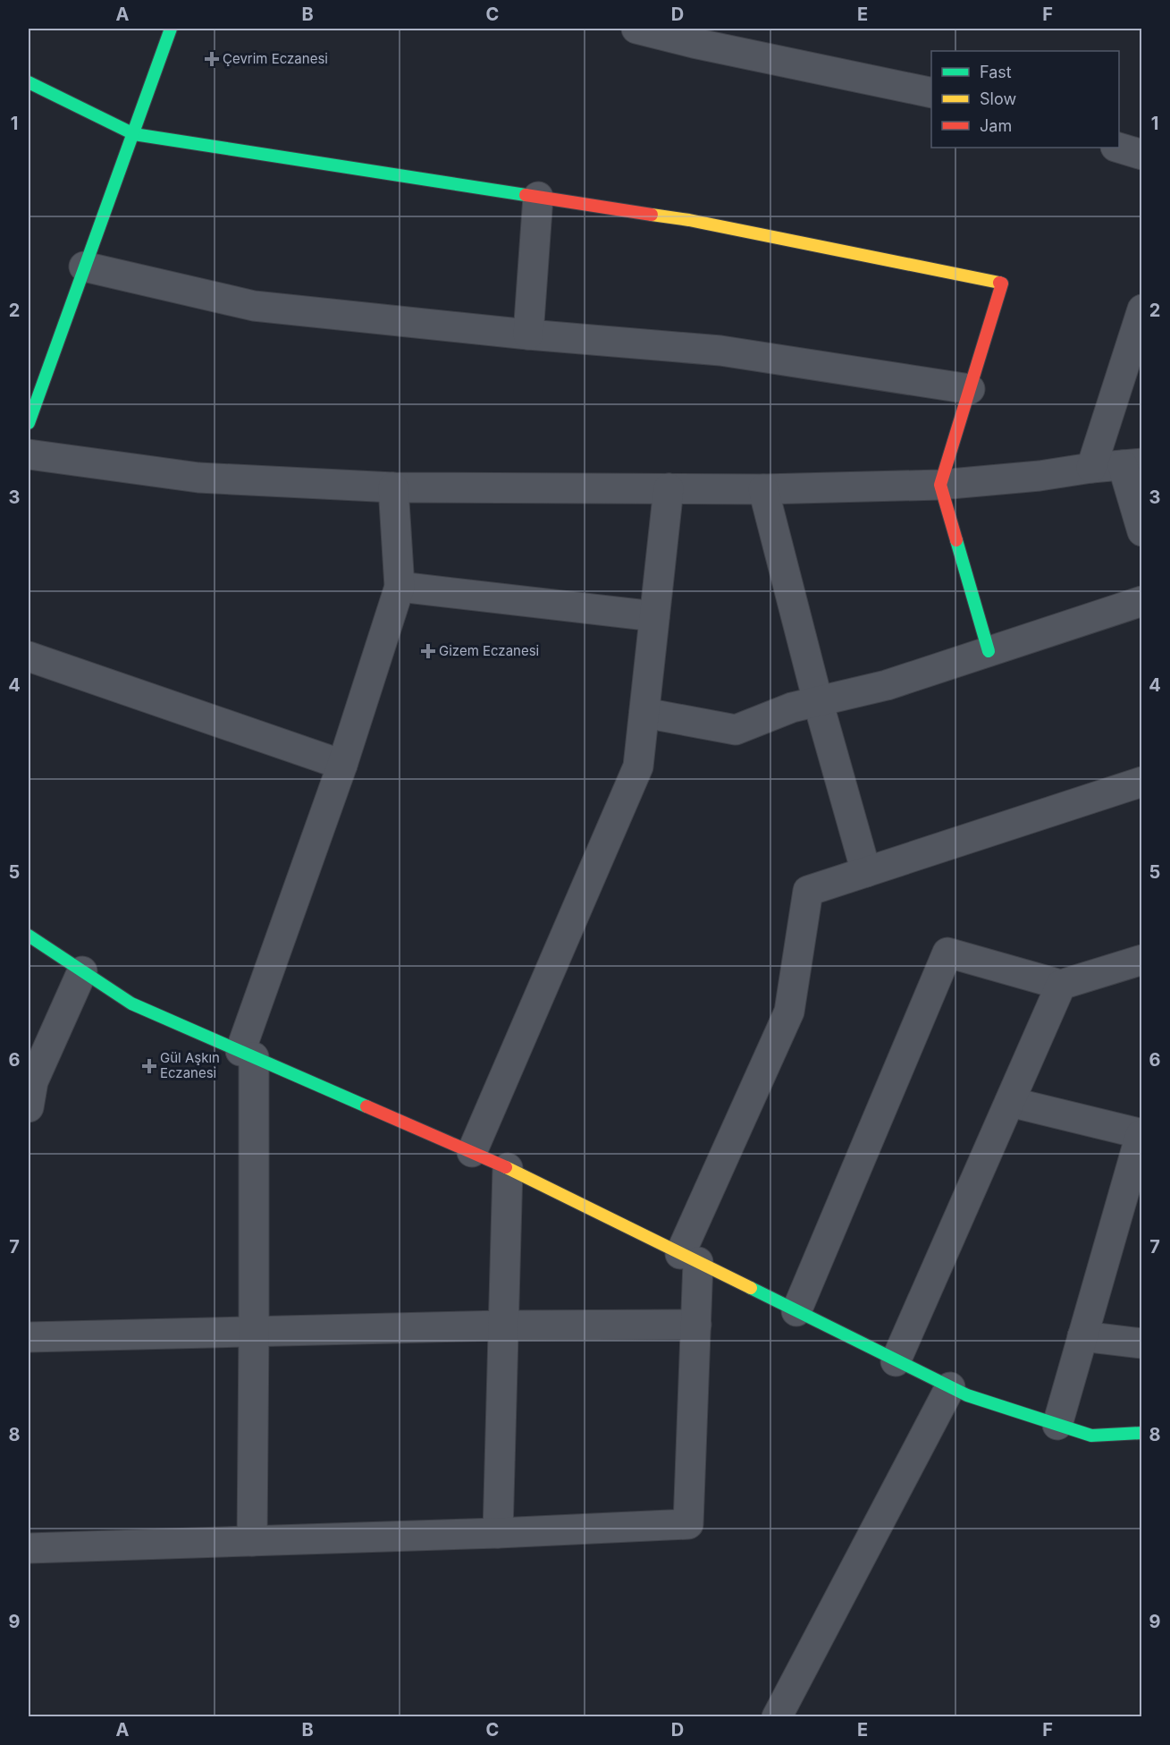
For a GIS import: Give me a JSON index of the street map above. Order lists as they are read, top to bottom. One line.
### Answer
{"places":{"health":["Çevrim Eczanesi","Gizem Eczanesi","Gül Aşkın Eczanesi"]},"legend":["Fast","Slow","Jam"],"grid":{"columns":["A","B","C","D","E","F"],"rows":["1","2","3","4","5","6","7","8","9"]}}
